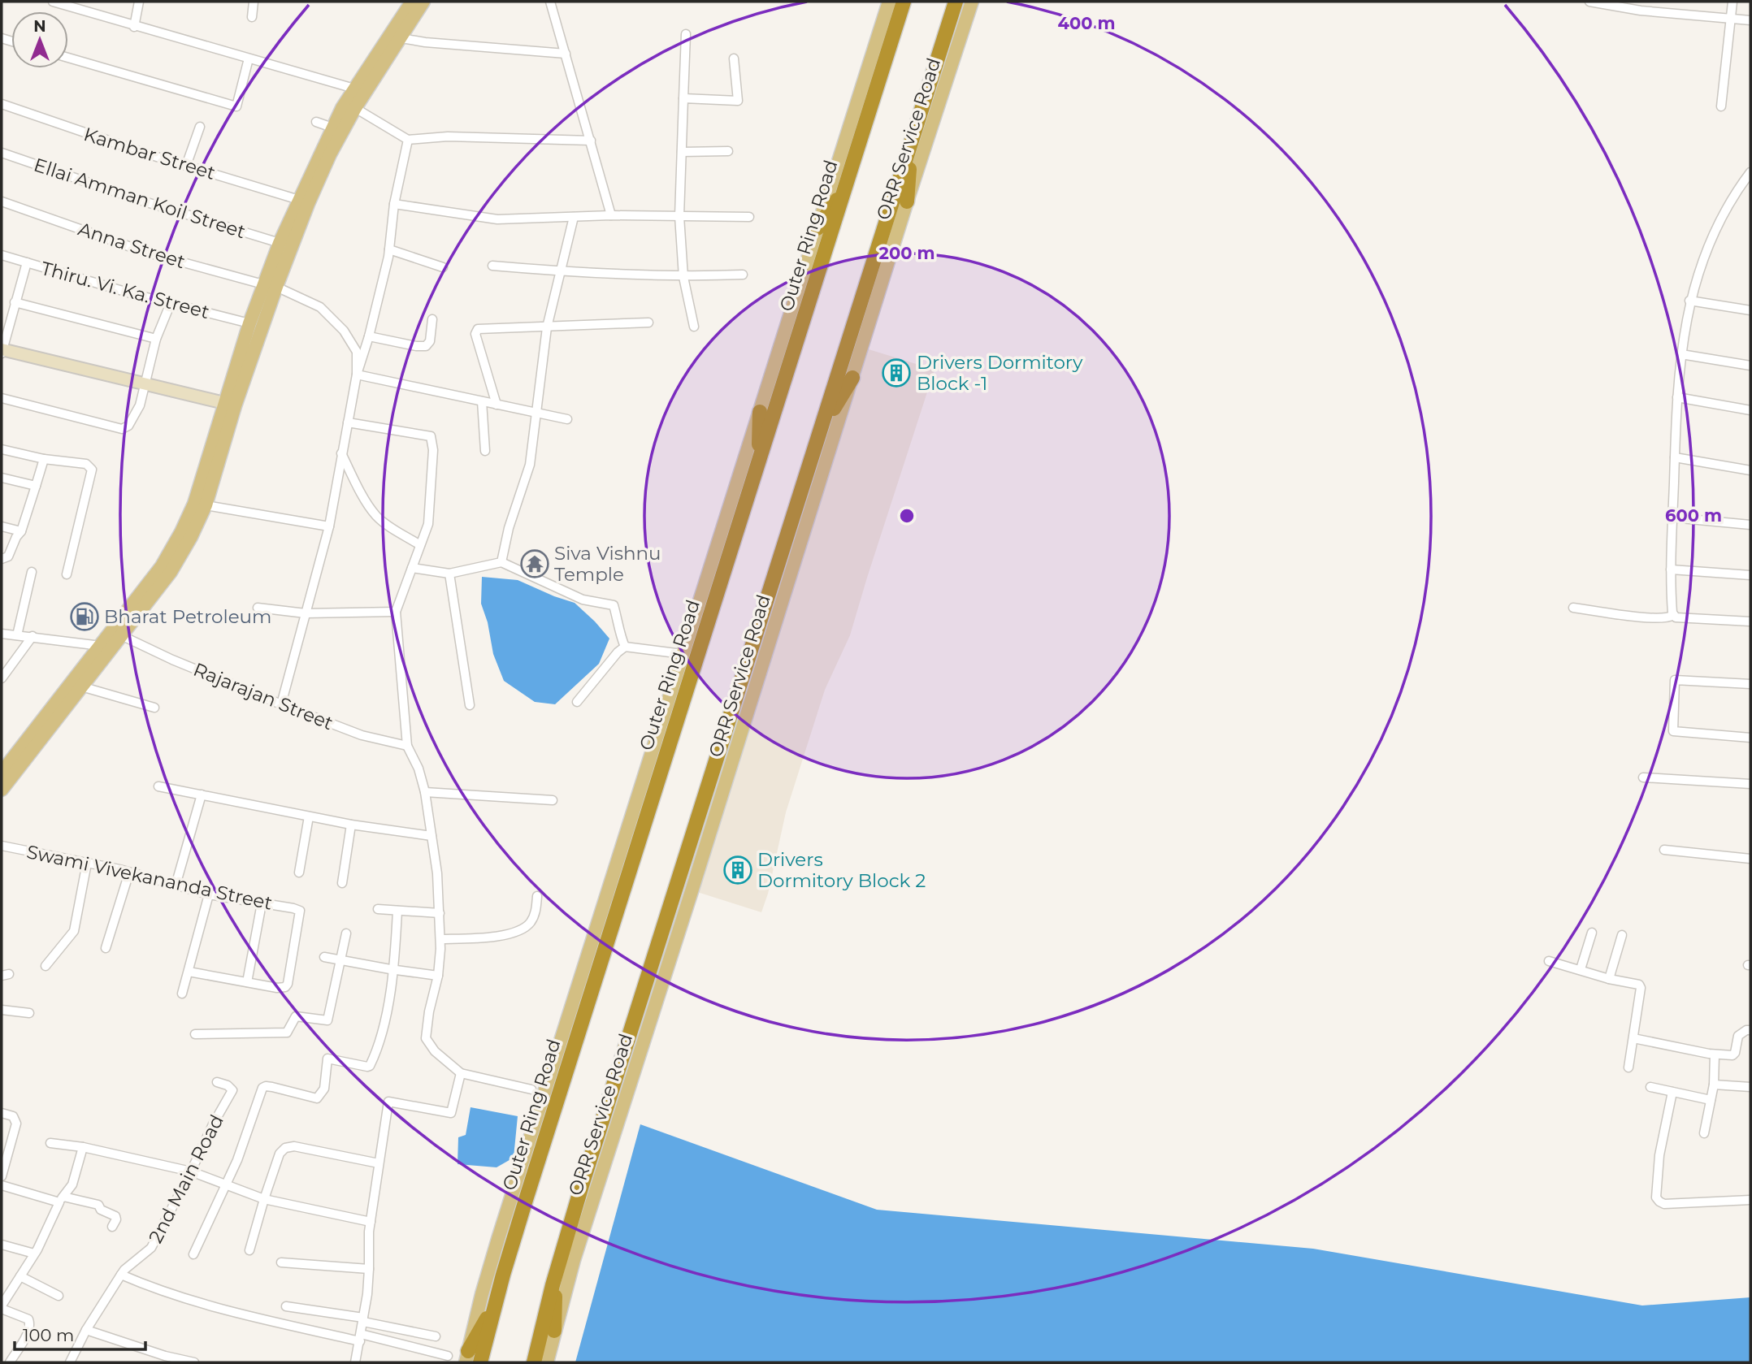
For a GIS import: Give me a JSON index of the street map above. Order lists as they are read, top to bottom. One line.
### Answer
{"streets":{"highway":["Outer Ring Road"],"main road":["ORR Service Road"],"street":["Kambar Street","Ellai Amman Koil Street","Anna Street","Thiru. Vi. Ka. Street","Rajarajan Street","Swami Vivekananda Street","2nd Main Road"]},"places":{"building":["Drivers Dormitory Block -1","Drivers Dormitory Block 2"],"temple":["Siva Vishnu Temple"],"fuel station":["Bharat Petroleum"]},"scale_bar":"100 m","north":"top","rings":["400 m","200 m","600 m"]}
